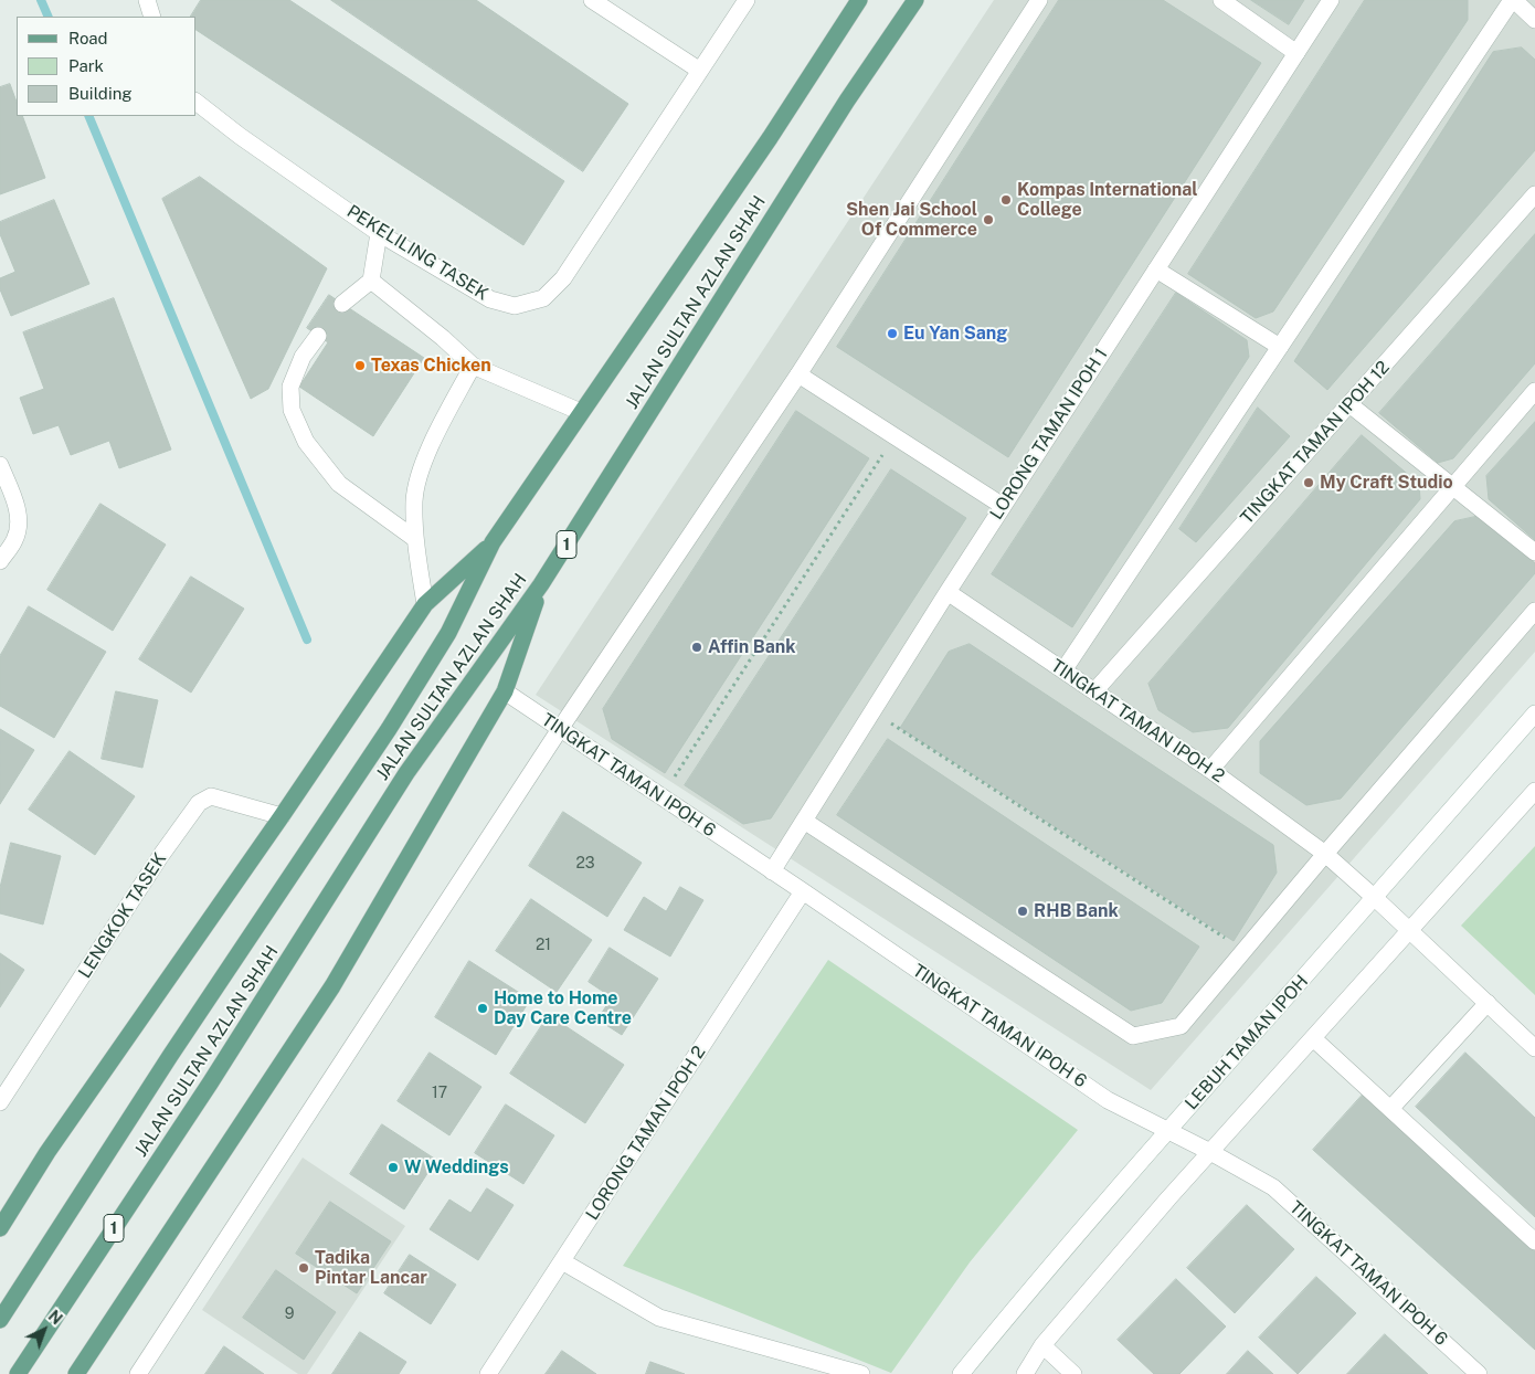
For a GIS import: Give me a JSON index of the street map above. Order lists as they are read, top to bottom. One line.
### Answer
{"streets":{"main road":["JALAN SULTAN AZLAN SHAH","1"],"street":["PEKELILING TASEK","LORONG TAMAN IPOH 1","TINGKAT TAMAN IPOH 12","TINGKAT TAMAN IPOH 2","TINGKAT TAMAN IPOH 6","LENGKOK TASEK","LEBUH TAMAN IPOH","LORONG TAMAN IPOH 2"]},"crossings":[["LORONG TAMAN IPOH 1","TINGKAT TAMAN IPOH 2"],["LORONG TAMAN IPOH 1","TINGKAT TAMAN IPOH 6"],["TINGKAT TAMAN IPOH 12","TINGKAT TAMAN IPOH 2"],["TINGKAT TAMAN IPOH 2","LEBUH TAMAN IPOH"],["TINGKAT TAMAN IPOH 6","LEBUH TAMAN IPOH"],["TINGKAT TAMAN IPOH 6","LORONG TAMAN IPOH 2"]],"places":["Kompas International College","Shen Jai School Of Commerce","Eu Yan Sang","Texas Chicken","My Craft Studio","Affin Bank","RHB Bank","Home to Home Day Care Centre","W Weddings","Tadika Pintar Lancar"],"house_numbers":["23","21","17","9"],"legend":["Road","Park","Building"],"north":"top right"}
